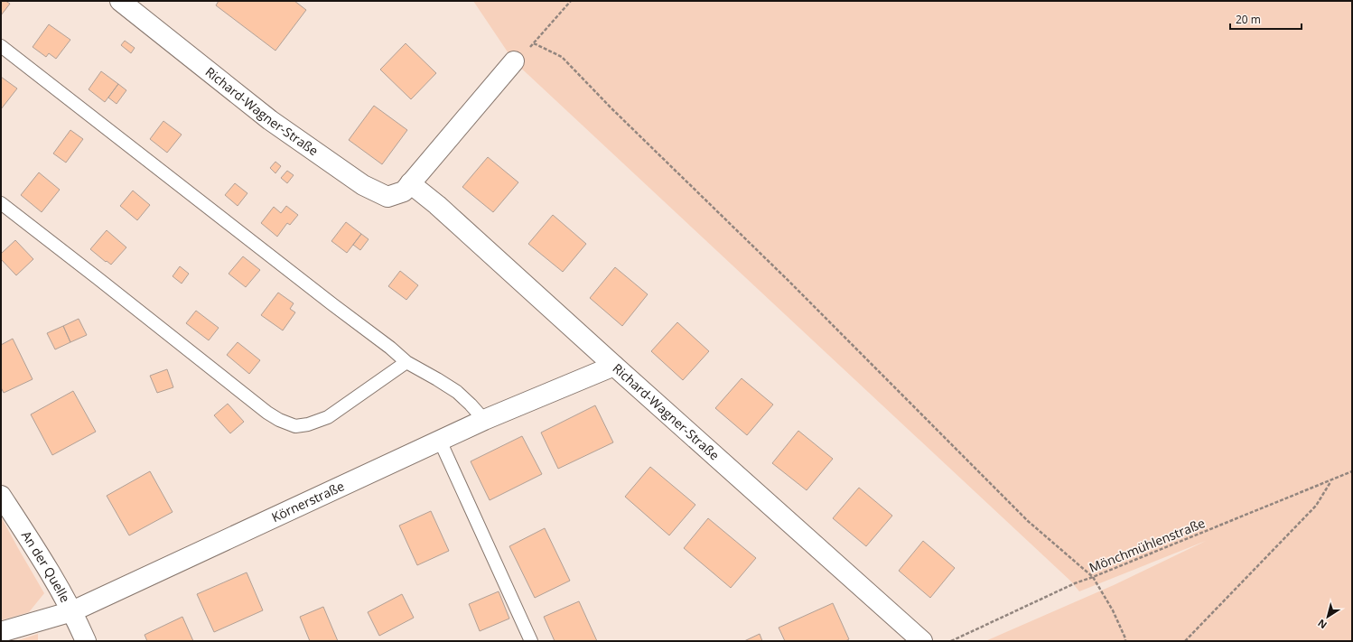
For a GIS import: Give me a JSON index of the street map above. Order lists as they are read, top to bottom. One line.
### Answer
{"streets":{"street":["Richard-Wagner-Straße","Körnerstraße","An der Quelle"],"path":["Mönchmühlenstraße"]},"crossings":[["Richard-Wagner-Straße","Körnerstraße"],["Körnerstraße","An der Quelle"]],"scale_bar":"20 m","north":"bottom left"}
